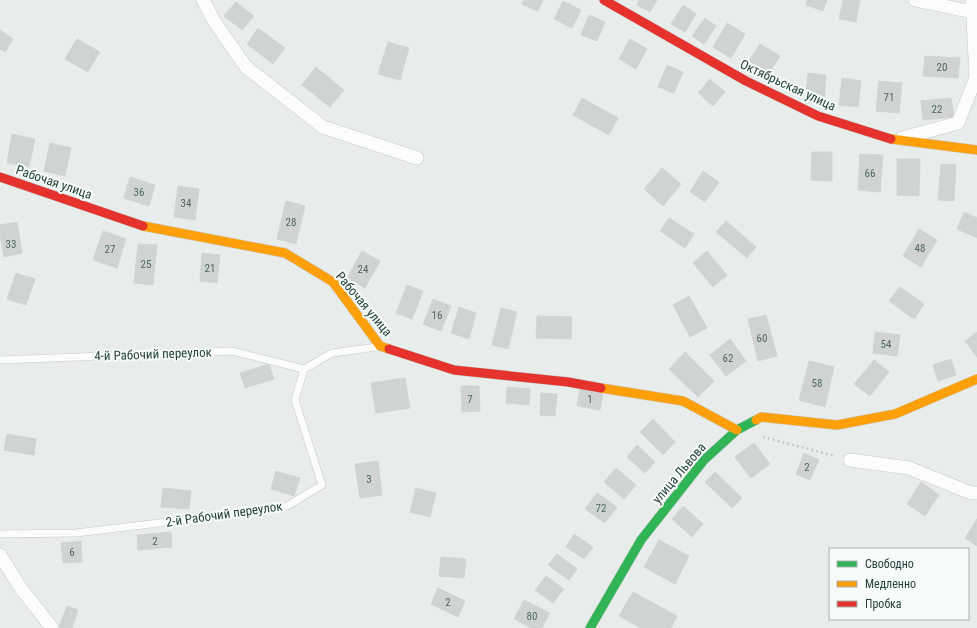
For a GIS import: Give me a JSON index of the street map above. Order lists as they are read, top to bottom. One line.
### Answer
{"streets":{"street":["Октябрьская улица","Рабочая улица","улица Львова"],"lane":["4-й Рабочий переулок","2-й Рабочий переулок"]},"crossings":[["Рабочая улица","улица Львова"],["4-й Рабочий переулок","2-й Рабочий переулок"]],"house_numbers":["20","71","22","66","36","34","28","33","48","27","25","21","24","16","60","54","62","58","7","1","2","3","72","2","6","2","80"],"legend":["Свободно","Медленно","Пробка"]}
